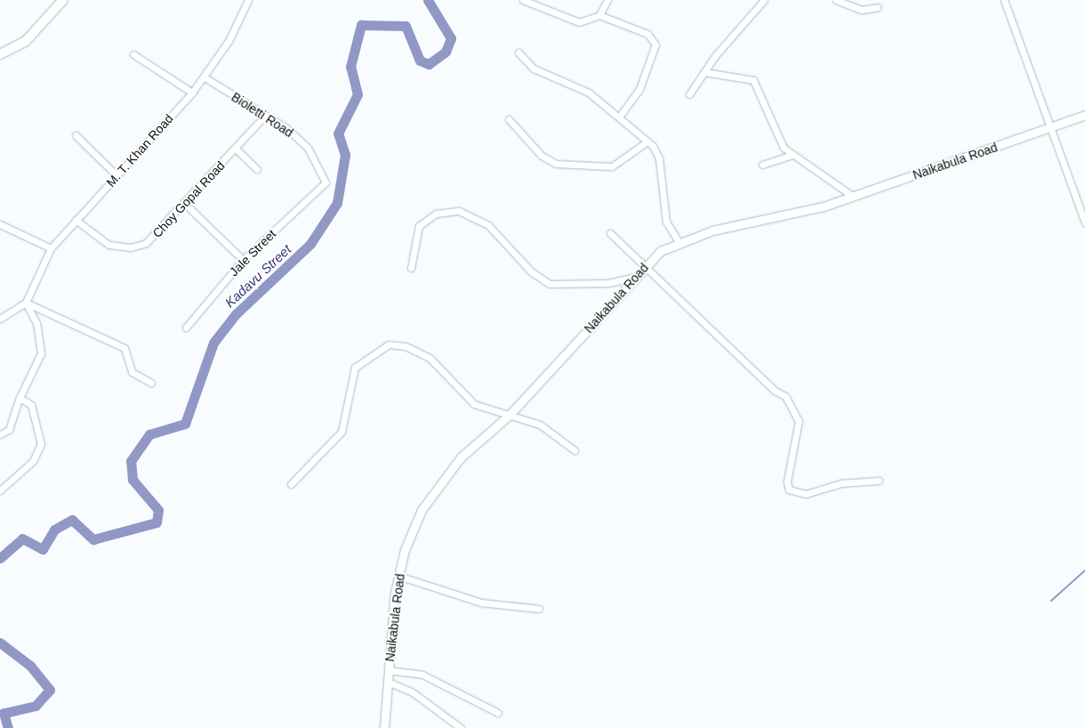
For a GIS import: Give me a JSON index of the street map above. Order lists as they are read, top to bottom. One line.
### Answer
{"streets":{"street":["Bioletti Road","M. T. Khan Road","Naikabula Road","Choy Gopal Road","Jale Street"]},"crossings":[["Bioletti Road","M. T. Khan Road"],["Bioletti Road","Choy Gopal Road"],["Bioletti Road","Jale Street"],["M. T. Khan Road","Choy Gopal Road"]],"water":["Kadavu Street"]}
